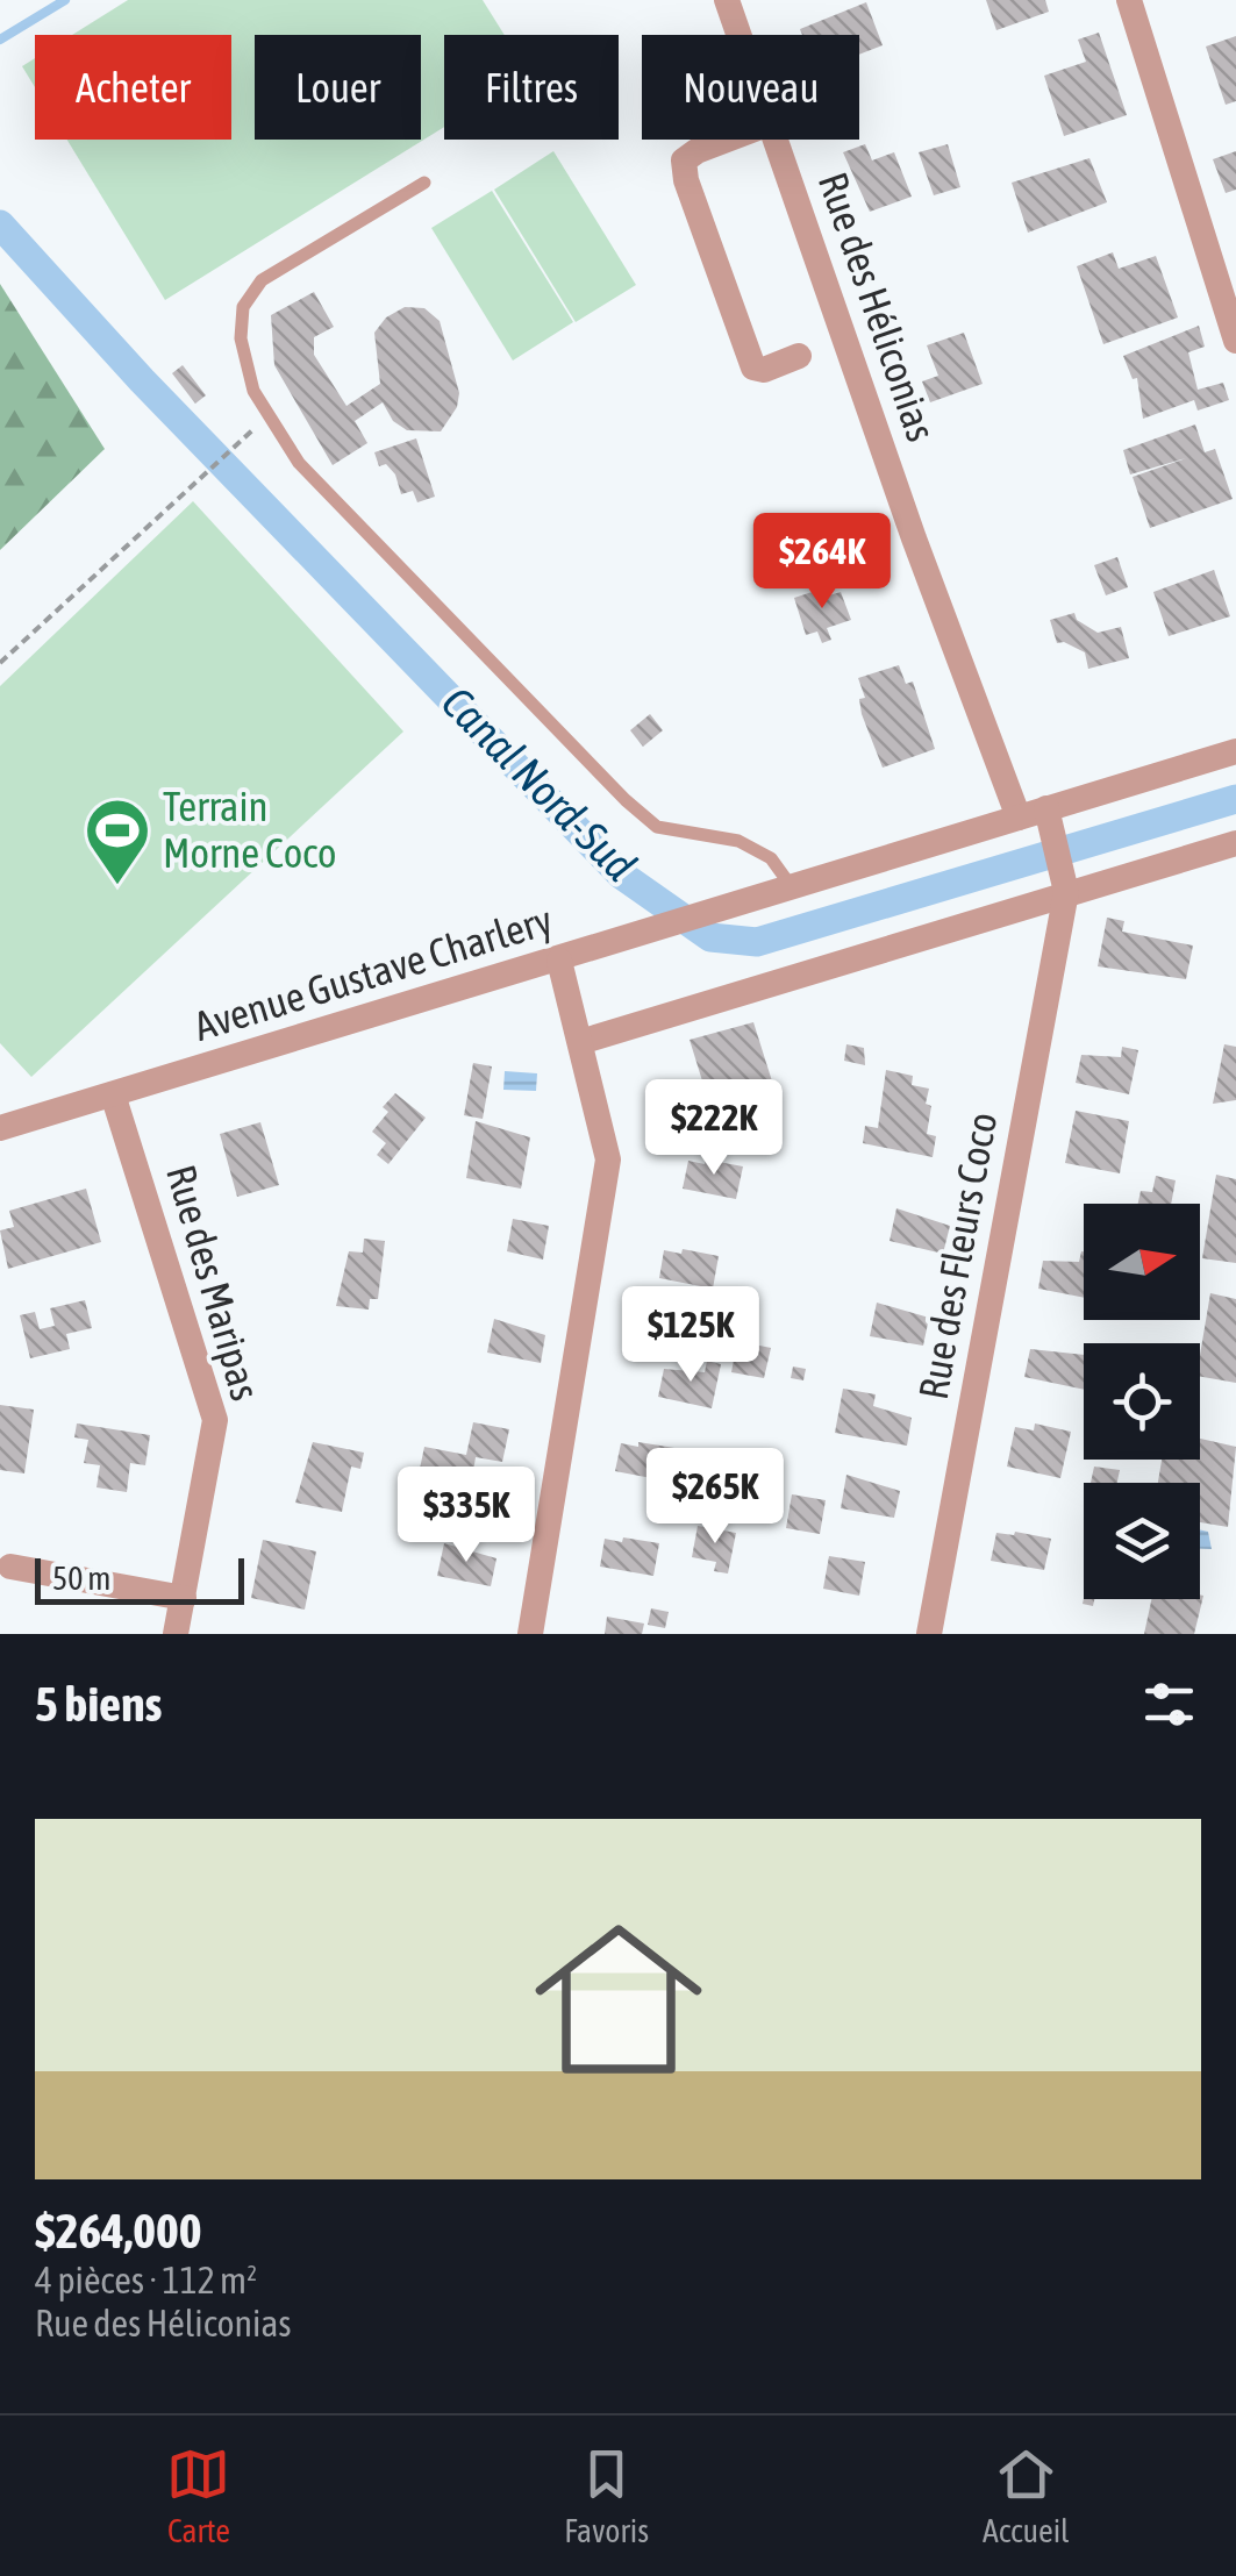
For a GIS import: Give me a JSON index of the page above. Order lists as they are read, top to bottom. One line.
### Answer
{"streets":{"street":["Rue des Héliconias","Avenue Gustave Charlery","Rue des Fleurs Coco","Rue des Maripas"]},"crossings":[["Rue des Héliconias","Avenue Gustave Charlery"],["Avenue Gustave Charlery","Rue des Maripas"]],"water":["Canal Nord-Sud"],"places":{"sports":["Terrain Morne Coco"]},"scale_bar":"50 m","north":"right","page":{"chip":["Acheter","Louer","Filtres","Nouveau"],"price":["$264K","$222K","$125K","$265K","$335K"],"scale":"50 m","heading":"5 biens","list":[{"name":"$264,000","note":"4 pièces · 112 m² · Rue des Héliconias"}],"tabs":["Carte","Favoris","Accueil"]}}
